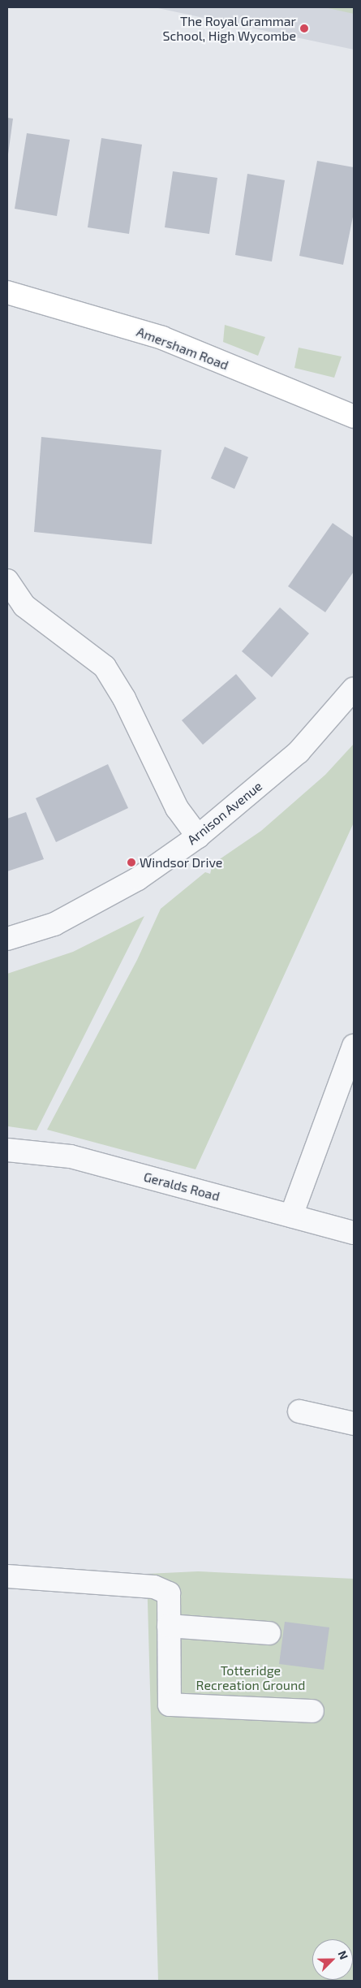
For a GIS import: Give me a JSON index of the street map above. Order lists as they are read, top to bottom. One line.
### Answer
{"streets":{"main road":["Amersham Road"],"street":["Arnison Avenue","Geralds Road"]},"parks":["Totteridge Recreation Ground"],"places":["The Royal Grammar School, High Wycombe","Windsor Drive"],"north":"top right"}
